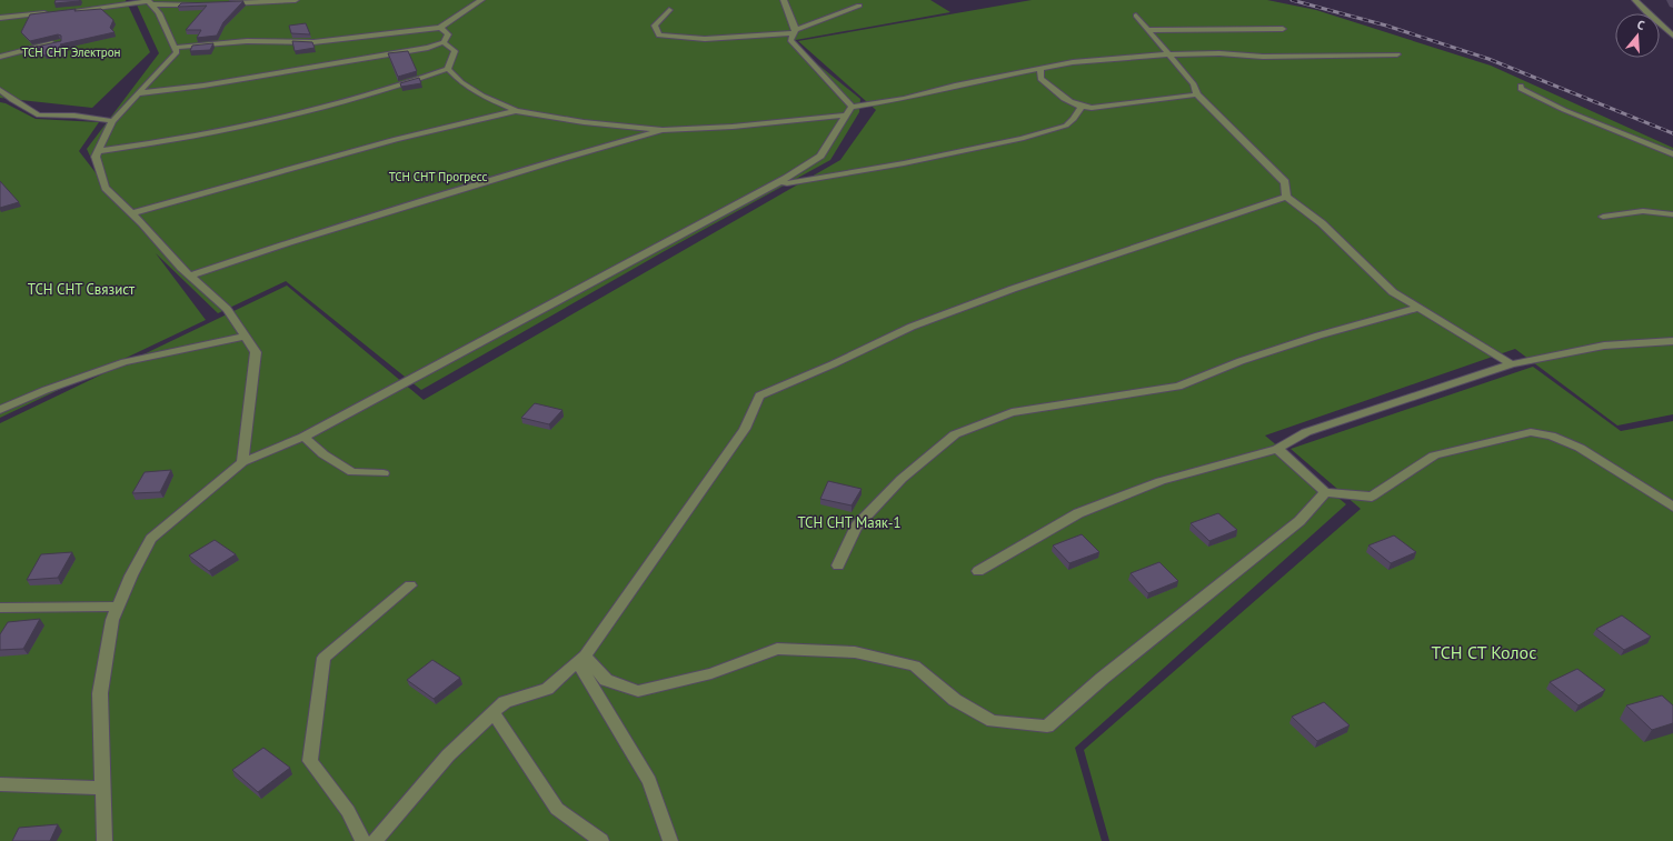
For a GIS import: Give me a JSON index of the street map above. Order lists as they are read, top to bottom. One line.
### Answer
{"parks":["ТСН СНТ Электрон","ТСН СНТ Прогресс","ТСН СНТ Связист","ТСН СНТ Маяк-1","ТСН СТ Колос"],"north":"top"}
